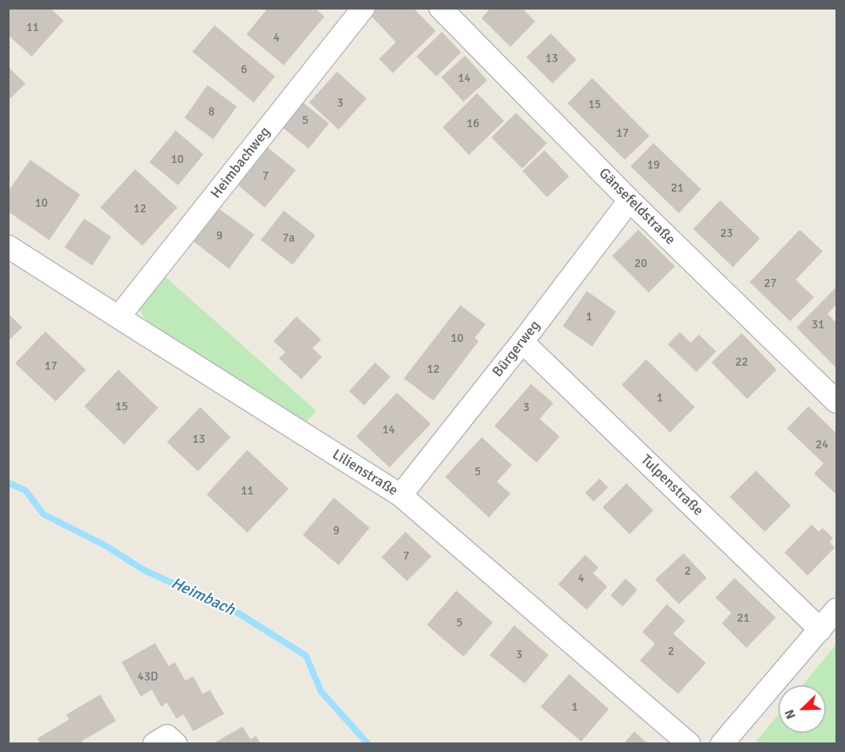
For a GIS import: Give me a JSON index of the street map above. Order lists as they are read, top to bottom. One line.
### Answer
{"streets":{"street":["Heimbachweg","Gänsefeldstraße","Bürgerweg","Lilienstraße","Tulpenstraße"]},"crossings":[["Heimbachweg","Lilienstraße"],["Gänsefeldstraße","Bürgerweg"],["Bürgerweg","Lilienstraße"],["Bürgerweg","Tulpenstraße"]],"water":["Heimbach"],"house_numbers":["11","4","13","6","14","3","15","8","5","16","17","10","19","7","21","10","12","23","9","7a","20","27","1","31","10","22","17","12","1","15","3","14","13","24","5","11","9","7","2","4","21","5","2","3","43D","1"],"north":"bottom left"}
